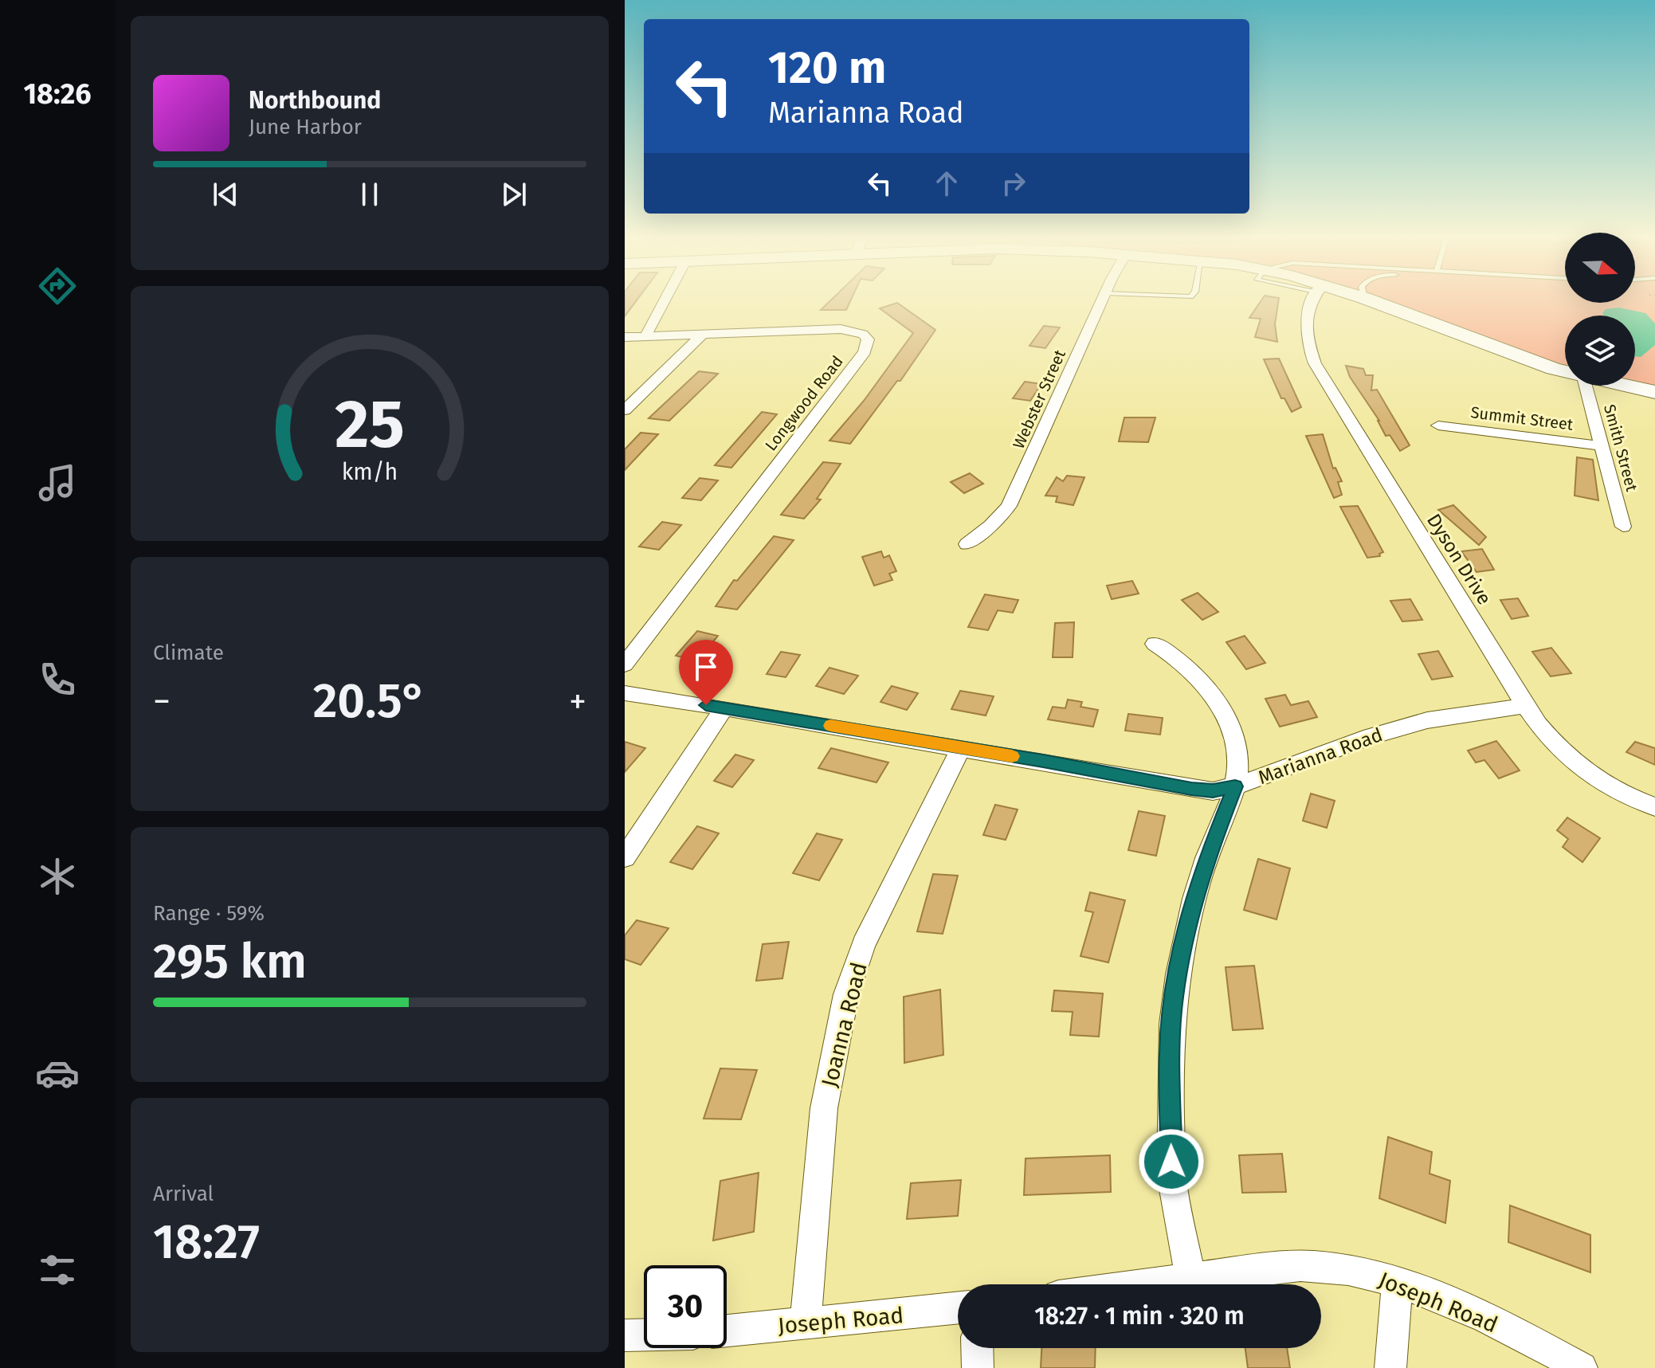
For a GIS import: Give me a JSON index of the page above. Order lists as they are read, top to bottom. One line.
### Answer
{"streets":{"street":["Webster Street","Longwood Road","Summit Street","Smith Street","Dyson Drive","Marianna Road","Joanna Road","Joseph Road"]},"crossings":[["Summit Street","Smith Street"],["Dyson Drive","Marianna Road"],["Marianna Road","Joanna Road"],["Joanna Road","Joseph Road"]],"north":"right","page":{"tabs":"18:26","turn":["120 m","Marianna Road"],"song":["Northbound","June Harbor"],"tile":["Climate",["Range · 59%","295 km"],["Arrival","18:27"]],"heat":["−","20.5°","+"],"limit":"30","trip":"18:27 · 1 min · 320 m","gauge":["25","km/h"]}}
